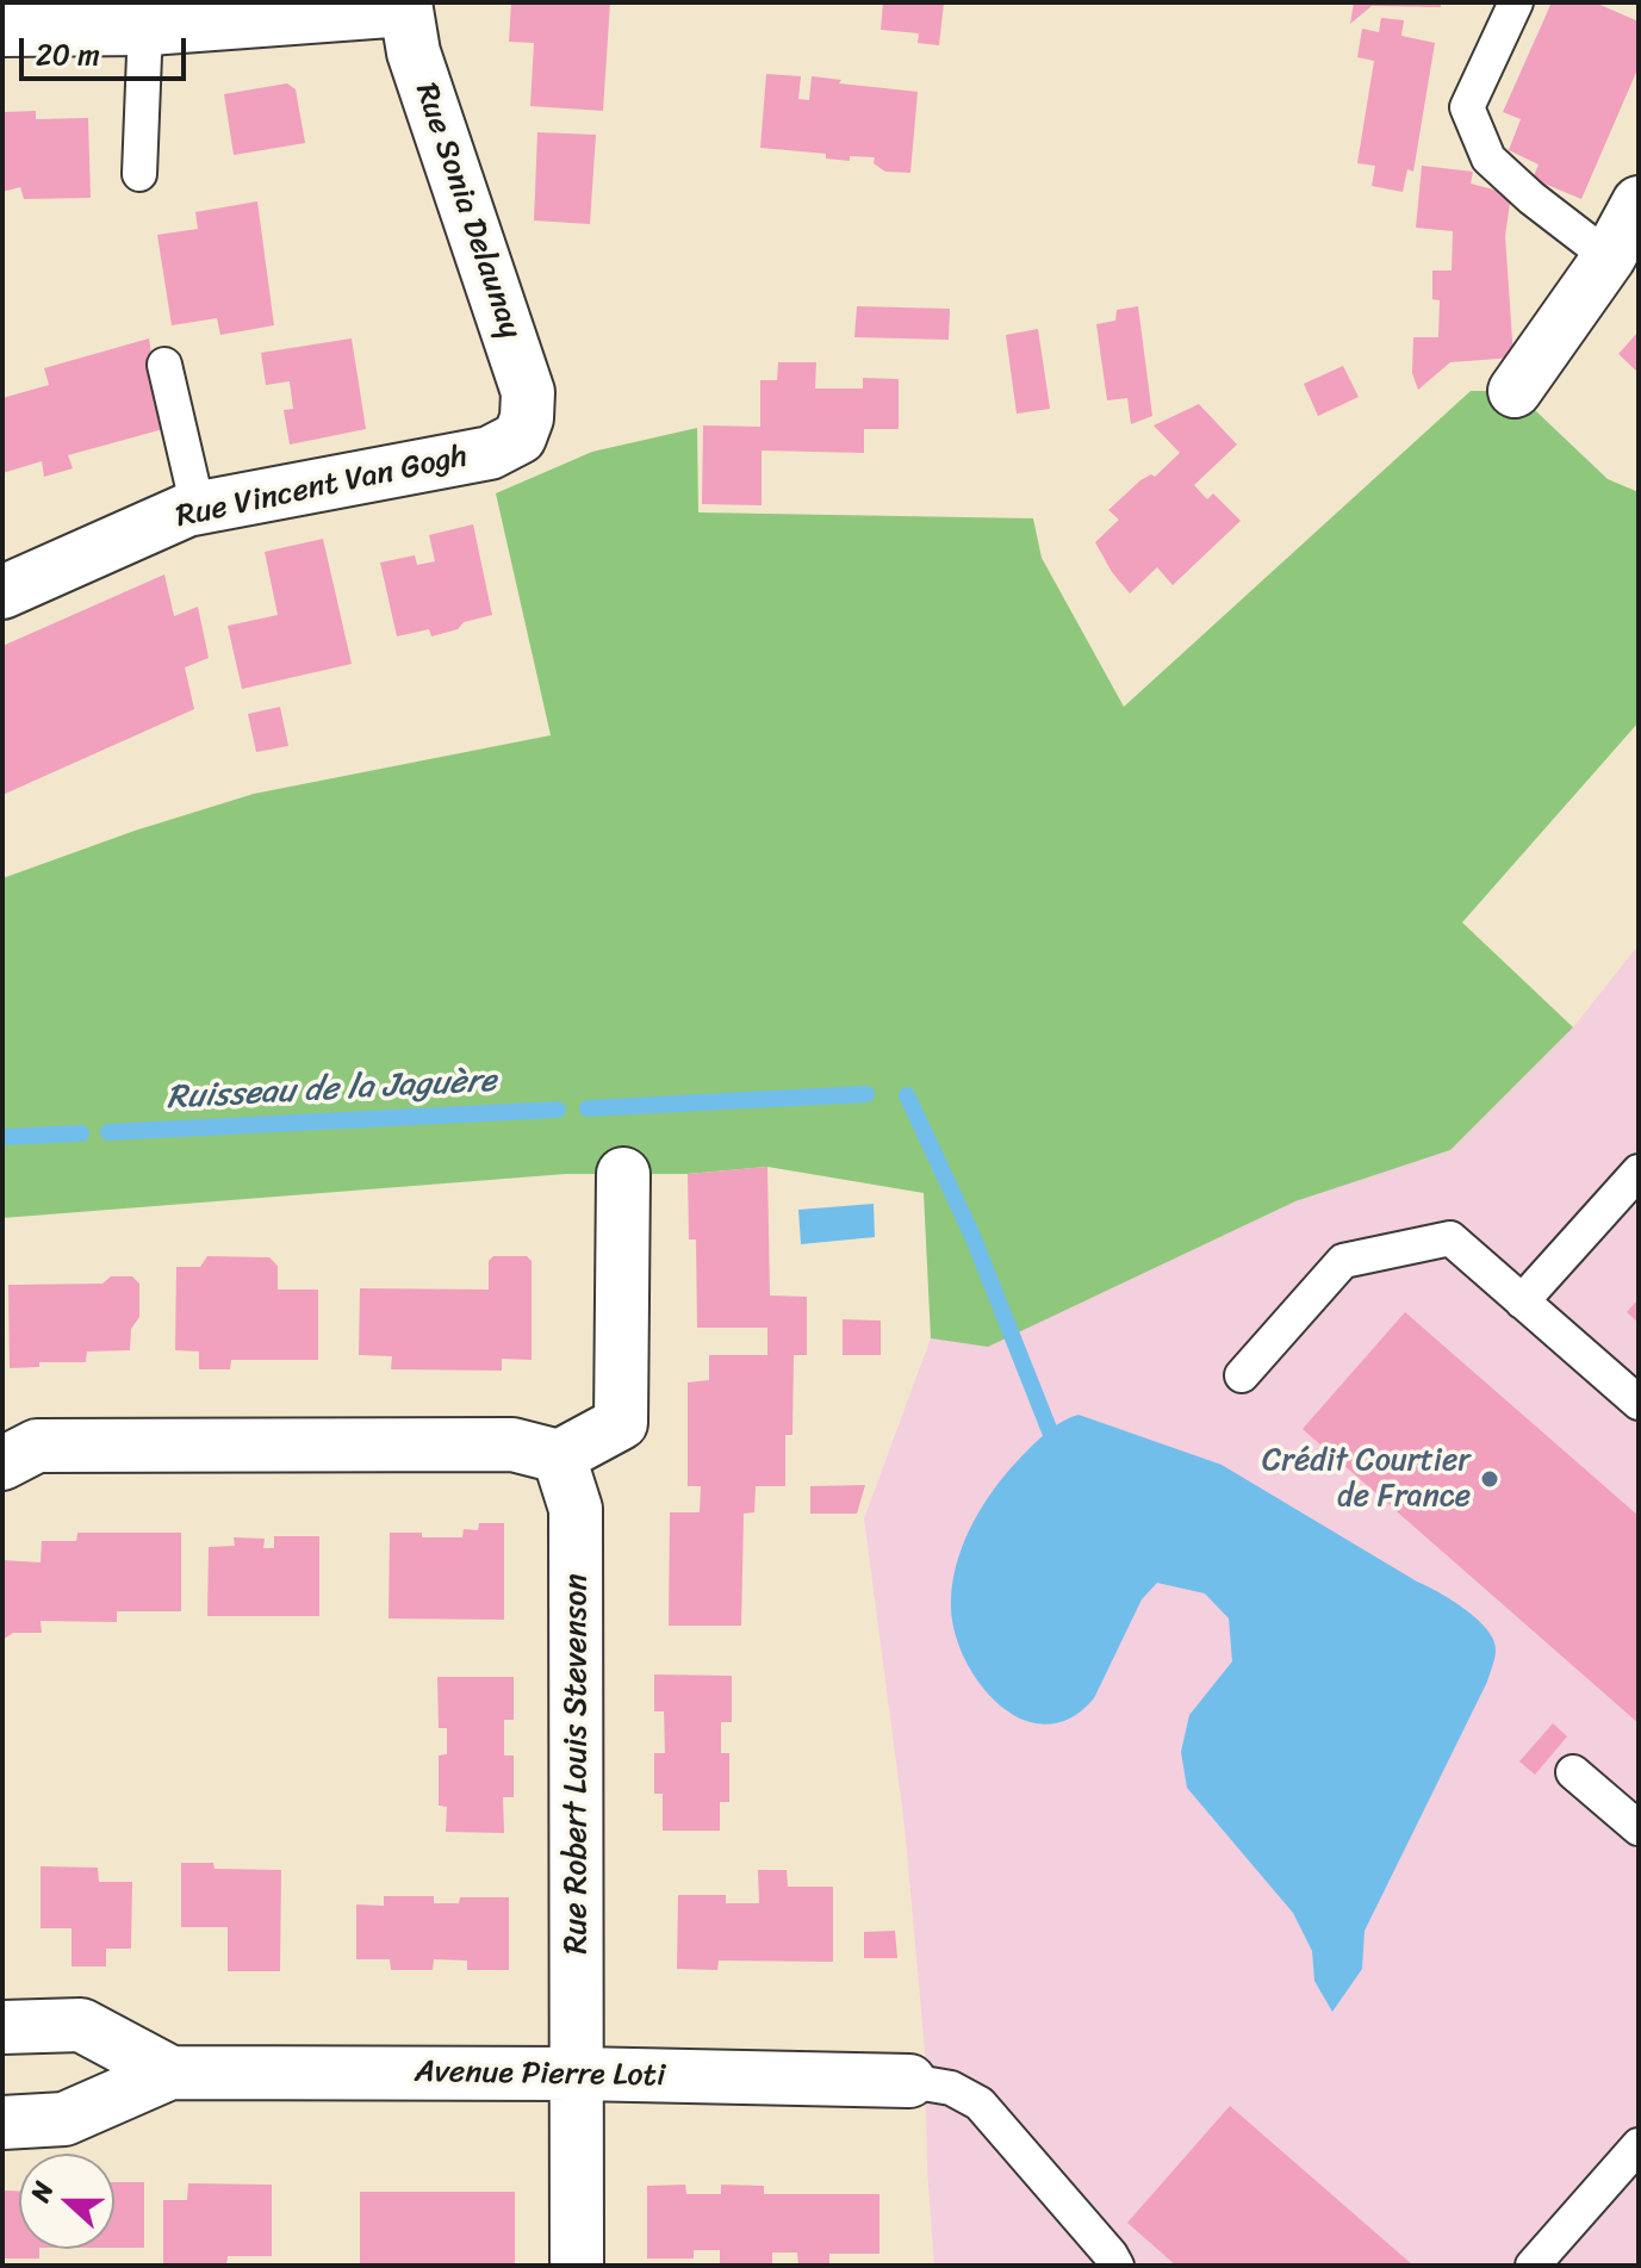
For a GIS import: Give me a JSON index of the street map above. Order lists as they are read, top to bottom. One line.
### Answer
{"streets":{"street":["Rue Sonia Delaunay","Rue Vincent Van Gogh","Rue Robert Louis Stevenson","Avenue Pierre Loti"]},"crossings":[["Rue Sonia Delaunay","Rue Vincent Van Gogh"],["Rue Robert Louis Stevenson","Avenue Pierre Loti"]],"water":["Ruisseau de la Jaguère"],"places":["Crédit Courtier de France"],"scale_bar":"20 m","north":"left"}
